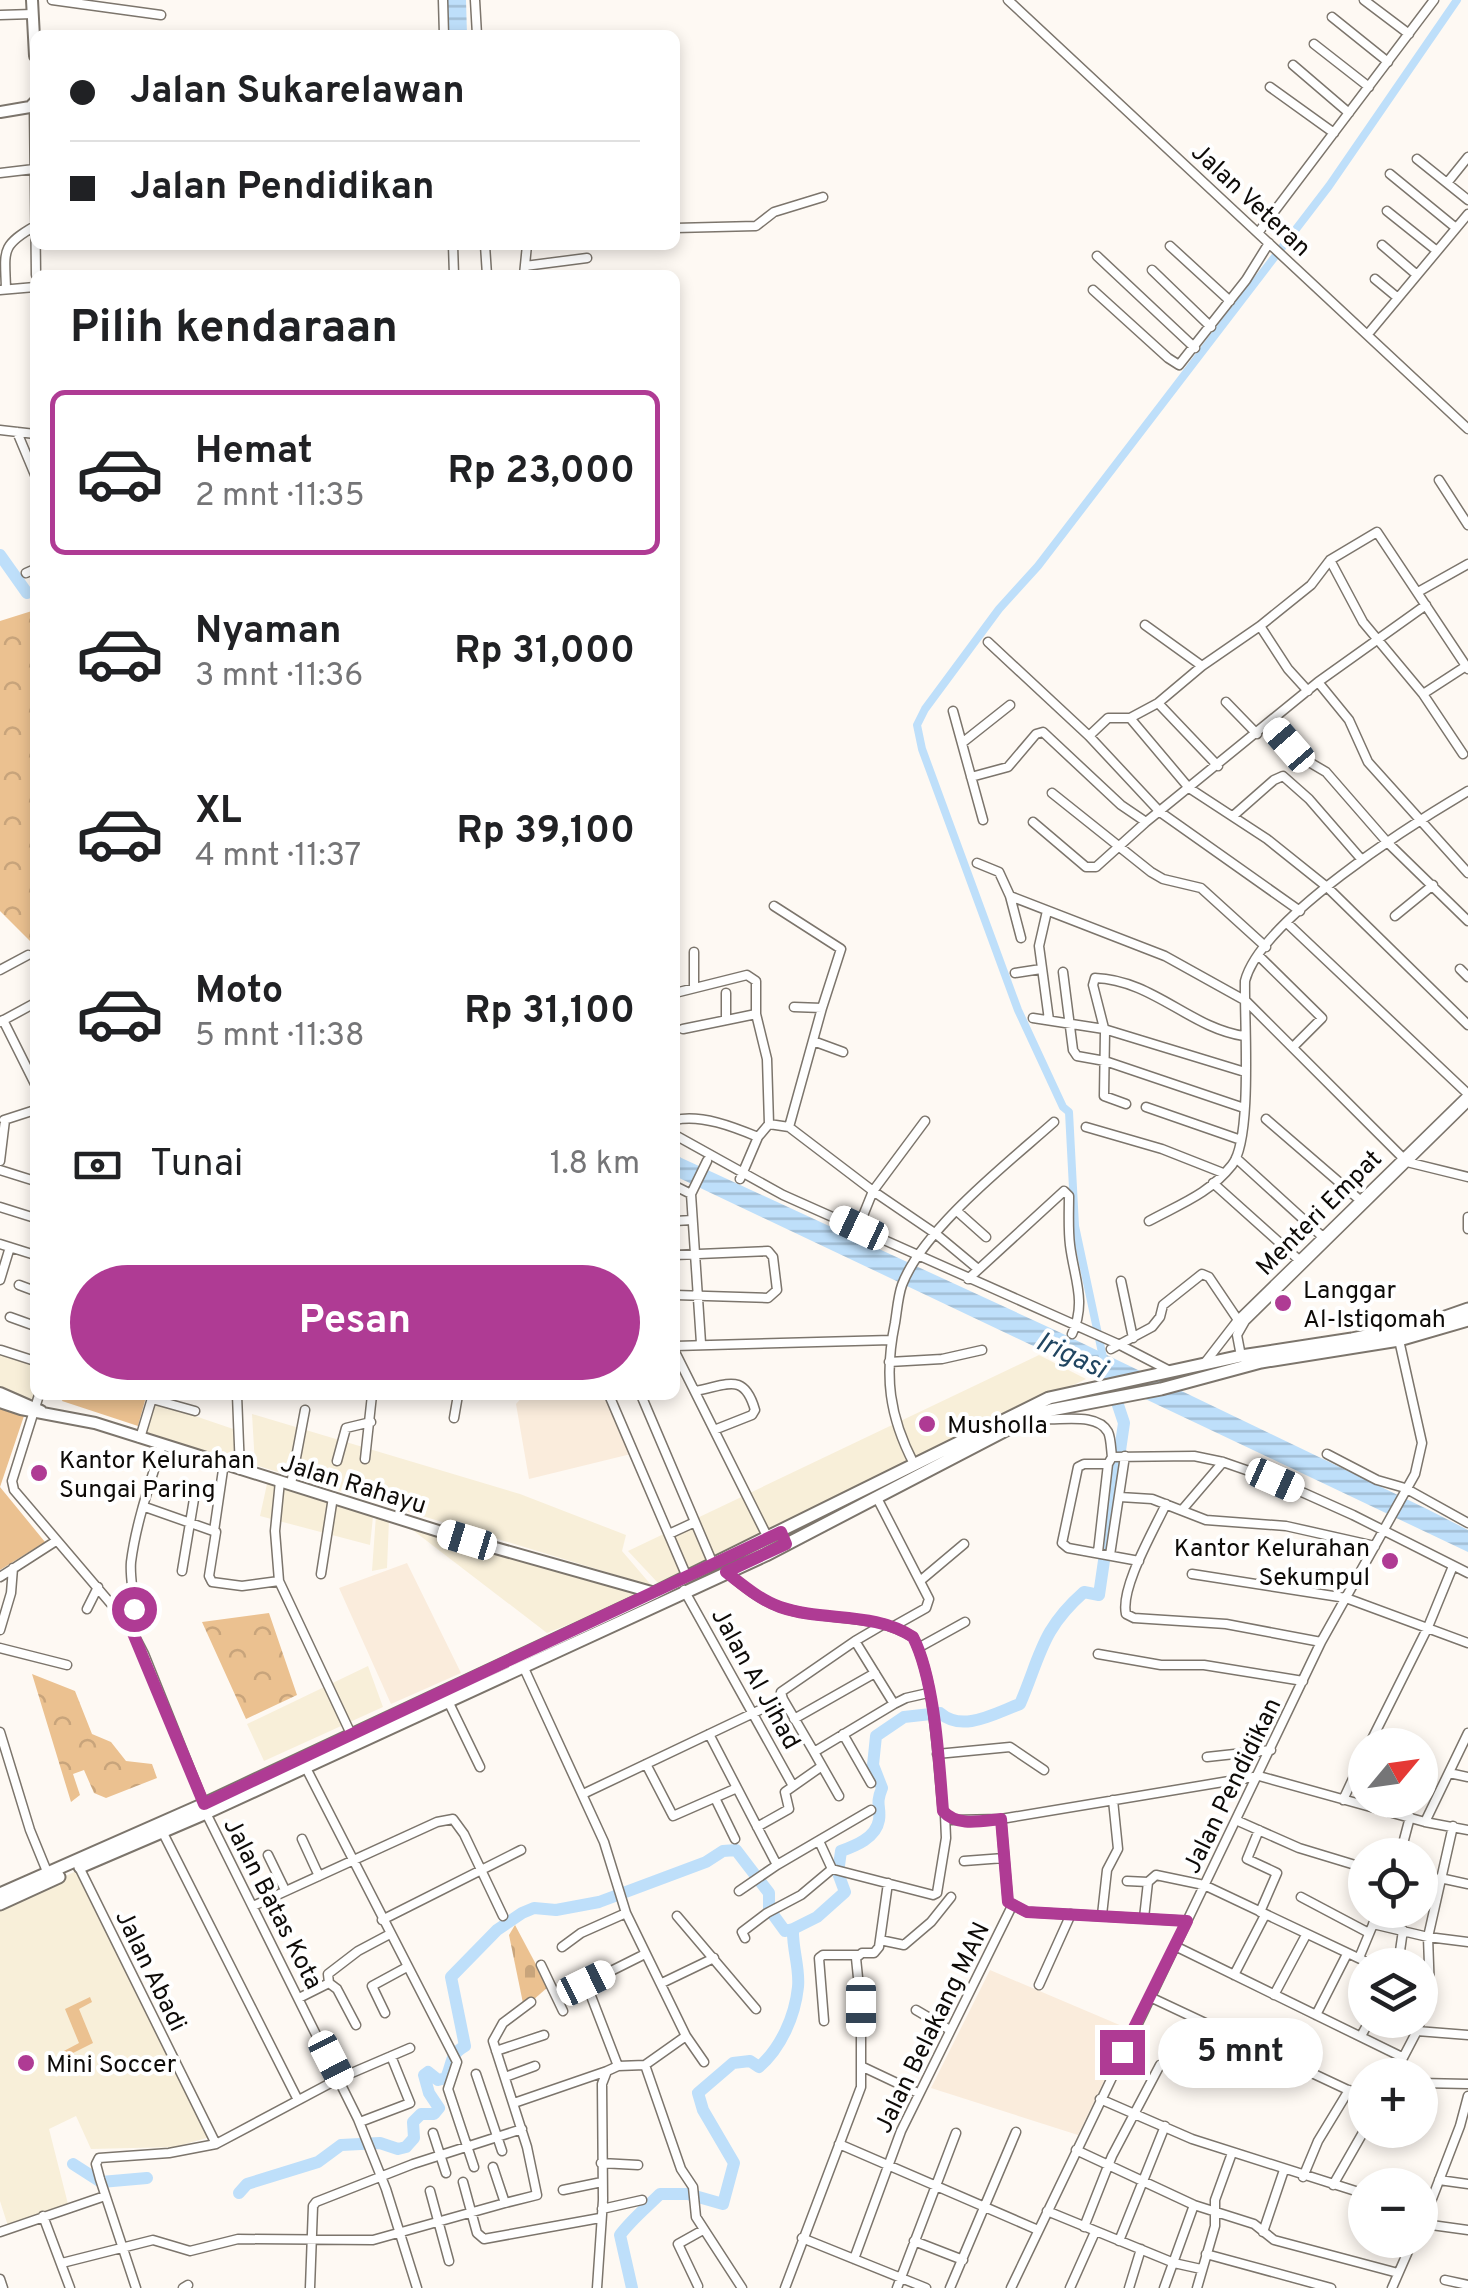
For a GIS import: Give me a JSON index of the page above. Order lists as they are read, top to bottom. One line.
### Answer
{"streets":{"main road":["Jalan Rahayu"],"street":["Jalan Veteran","Menteri Empat","Jalan Al Jihad","Jalan Pendidikan","Jalan Batas Kota","Jalan Abadi","Jalan Belakang MAN"]},"water":["Irigasi"],"places":["Langgar Al-Istiqomah","Musholla","Kantor Kelurahan Sungai Paring","Kantor Kelurahan Sekumpul","Mini Soccer"],"north":"top right","page":{"banner":["Jalan Sukarelawan","Jalan Pendidikan"],"heading":"Pilih kendaraan","list":[{"name":"Hemat","note":"2 mnt · 11:35","value":"Rp 23,000"},{"name":"Nyaman","note":"3 mnt · 11:36","value":"Rp 31,000"},{"name":"XL","note":"4 mnt · 11:37","value":"Rp 39,100"},{"name":"Moto","note":"5 mnt · 11:38","value":"Rp 31,100"}],"pay":["Tunai","1.8 km"],"buttons":"Pesan","map_buttons":["+","−"],"bubble":"5 mnt"}}
